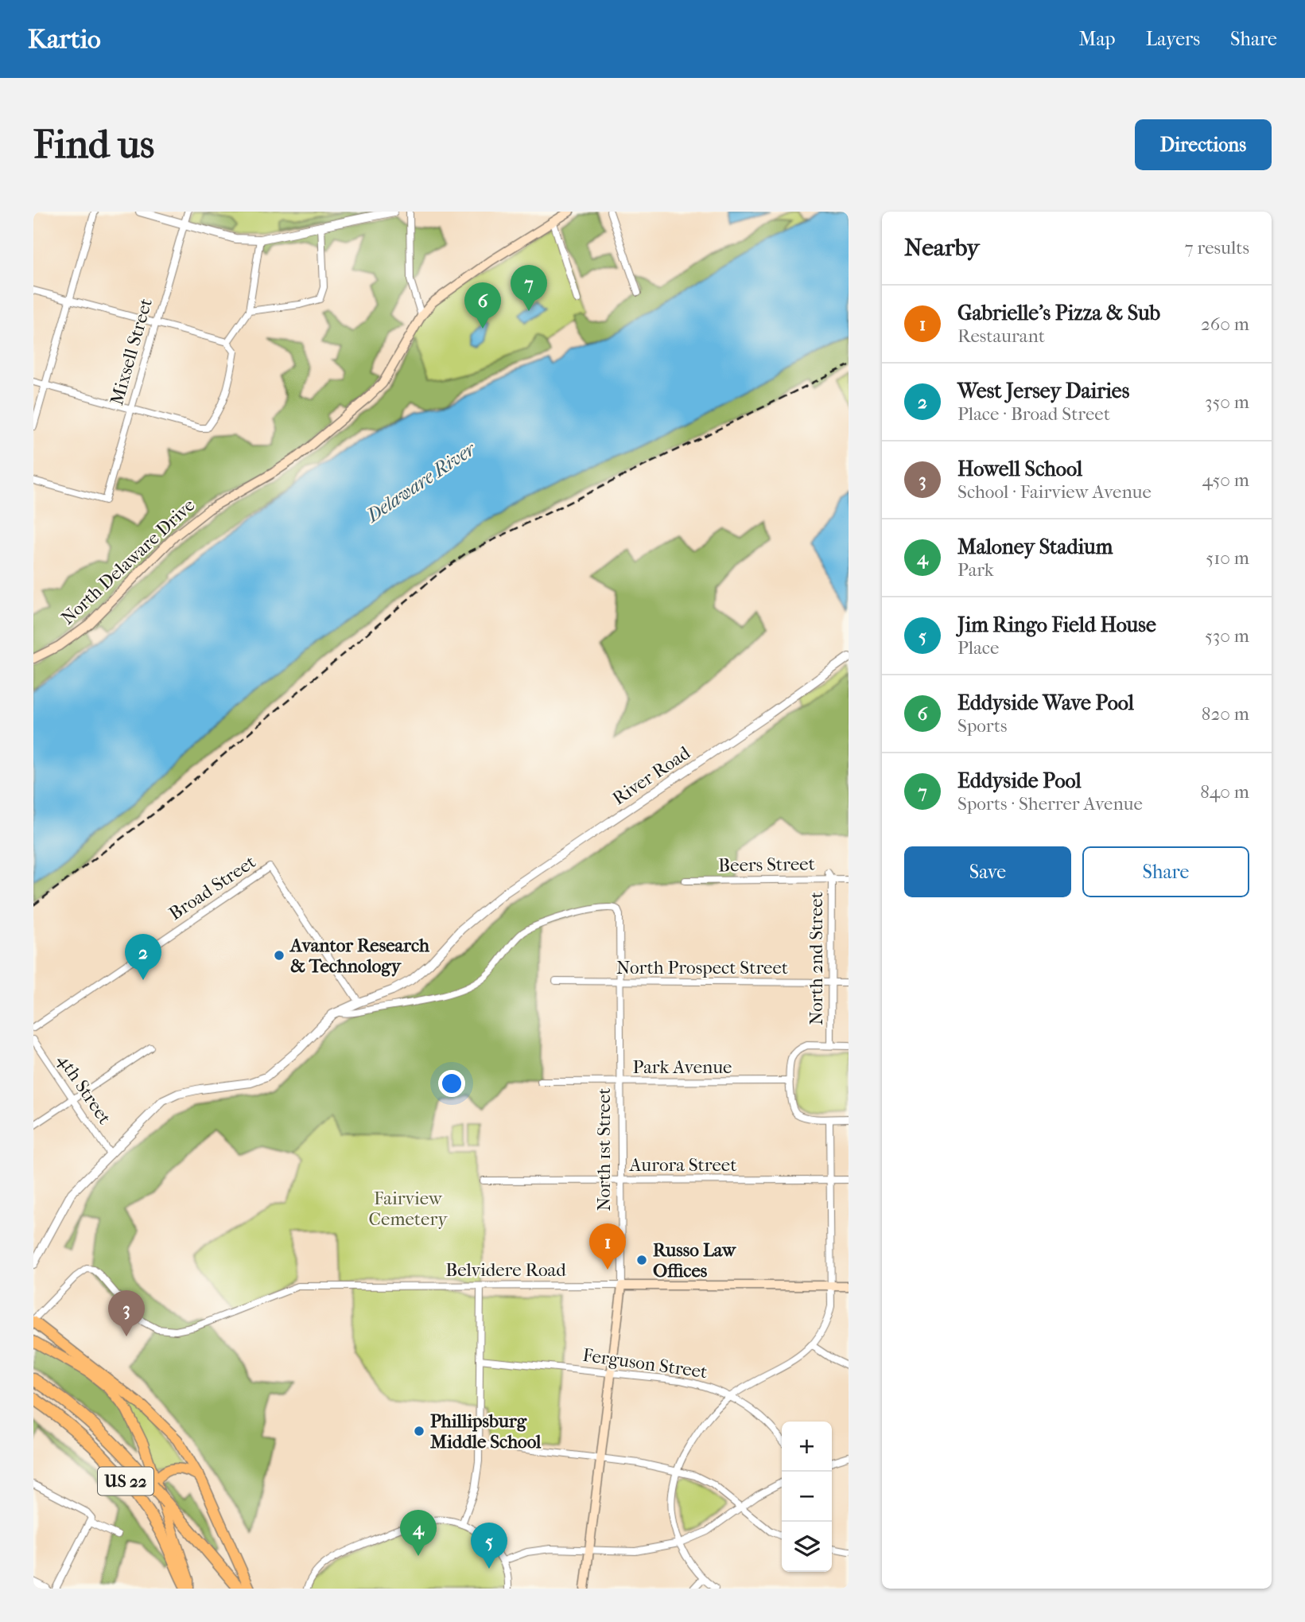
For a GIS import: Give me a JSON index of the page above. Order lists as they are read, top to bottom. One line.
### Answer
{"streets":{"highway":["US 22"],"main road":["North Delaware Drive","North 1st Street","Belvidere Road"],"street":["Mixsell Street","River Road","Beers Street","Broad Street","North 2nd Street","North Prospect Street","Park Avenue","4th Street","Aurora Street","Ferguson Street"]},"crossings":[["River Road","Broad Street"],["River Road","4th Street"],["River Road","North 1st Street"],["Beers Street","North 2nd Street"],["North 2nd Street","North Prospect Street"],["North Prospect Street","North 1st Street"],["Park Avenue","North 1st Street"],["North 1st Street","Aurora Street"],["North 1st Street","Belvidere Road"],["North 1st Street","Ferguson Street"]],"water":["Delaware River"],"parks":["Fairview Cemetery"],"places":["Avantor Research & Technology","Russo Law Offices","Phillipsburg Middle School"],"page":{"header":"Kartio","nav":["Map","Layers","Share"],"buttons":["Directions",["Save","Share"]],"title":"Find us","heading":["Nearby","7 results"],"pins":["7","6","2","1","3","4","5"],"list":[{"mark":"1","name":"Gabrielle's Pizza & Sub","note":"Restaurant","value":"260 m"},{"mark":"2","name":"West Jersey Dairies","note":"Place · Broad Street","value":"350 m"},{"mark":"3","name":"Howell School","note":"School · Fairview Avenue","value":"450 m"},{"mark":"4","name":"Maloney Stadium","note":"Park","value":"510 m"},{"mark":"5","name":"Jim Ringo Field House","note":"Place","value":"530 m"},{"mark":"6","name":"Eddyside Wave Pool","note":"Sports","value":"820 m"},{"mark":"7","name":"Eddyside Pool","note":"Sports · Sherrer Avenue","value":"840 m"}],"map_buttons":["+","−"]}}
